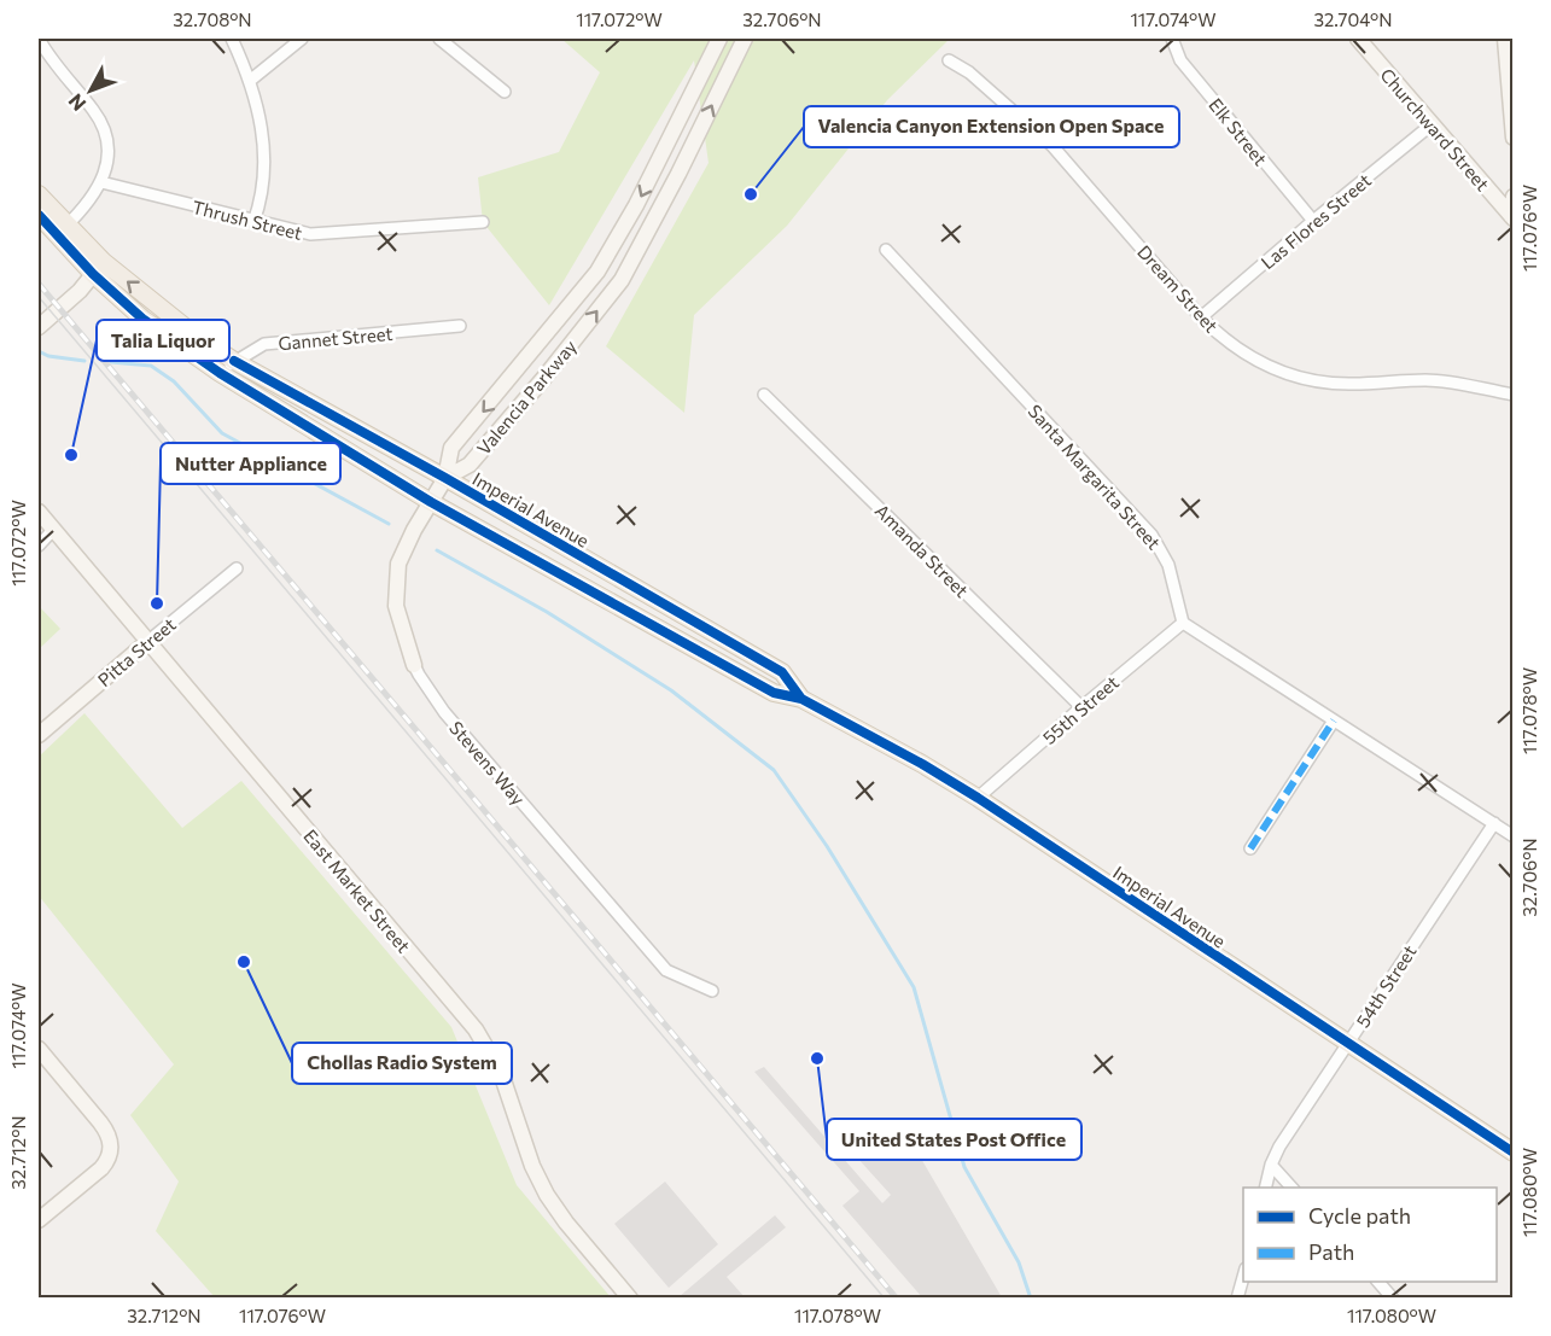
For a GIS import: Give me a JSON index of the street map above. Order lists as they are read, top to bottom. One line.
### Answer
{"streets":{"main road":["Churchward Street","Valencia Parkway","Imperial Avenue","Pitta Street","Stevens Way","East Market Street"],"street":["Elk Street","Thrush Street","Las Flores Street","Dream Street","Gannet Street","Santa Margarita Street","Amanda Street","55th Street","54th Street"]},"crossings":[["Churchward Street","Las Flores Street"],["Elk Street","Las Flores Street"],["Las Flores Street","Dream Street"],["Gannet Street","Imperial Avenue"],["Valencia Parkway","Imperial Avenue"],["Valencia Parkway","Stevens Way"],["Santa Margarita Street","55th Street"],["Imperial Avenue","55th Street"],["Imperial Avenue","Stevens Way"],["Imperial Avenue","54th Street"],["Amanda Street","55th Street"],["Pitta Street","East Market Street"]],"places":["Valencia Canyon Extension Open Space","Talia Liquor","Nutter Appliance","Chollas Radio System","United States Post Office"],"legend":["Cycle path","Path"],"north":"bottom left","coordinates":["32.708°N","117.072°W","32.706°N","117.074°W","32.704°N","117.076°W","117.078°W","32.712°N","117.080°W"]}
